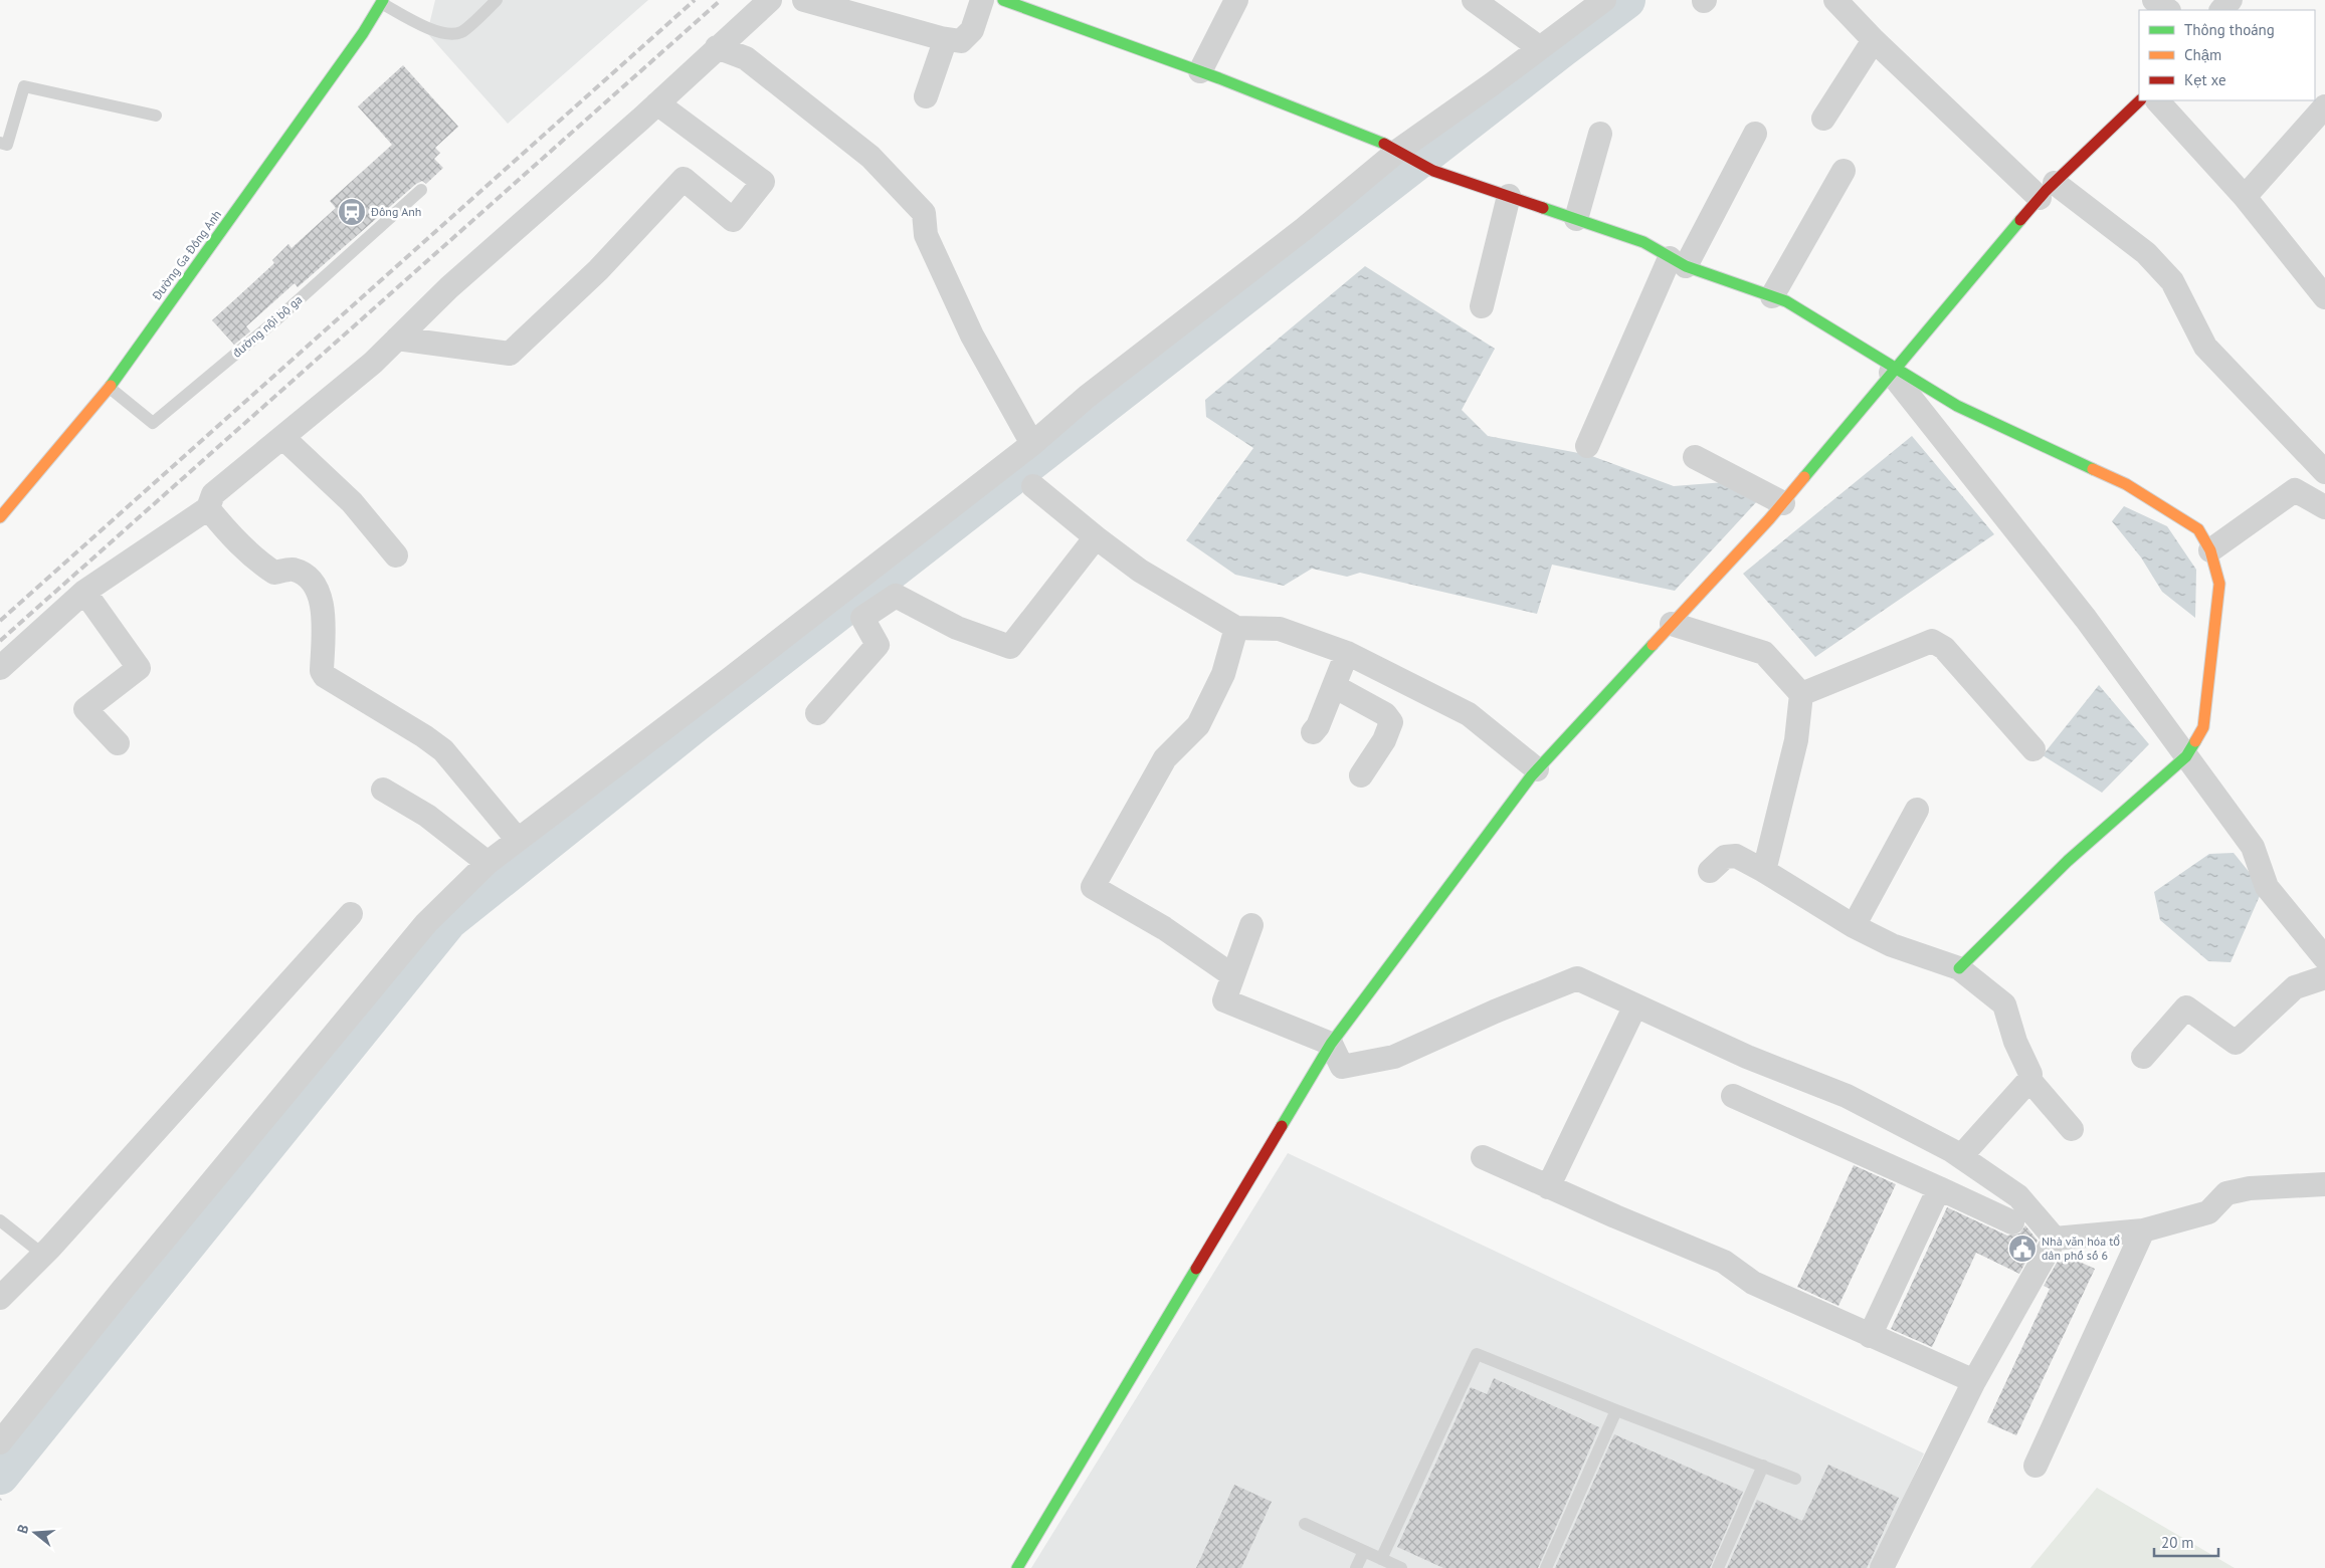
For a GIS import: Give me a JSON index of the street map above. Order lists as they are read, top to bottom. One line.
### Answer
{"streets":{"street":["Đường Ga Đông Anh"],"lane":["đường nội bộ ga"]},"crossings":[["Đường Ga Đông Anh","đường nội bộ ga"]],"places":{"station":["Đông Anh"],"public building":["Nhà văn hóa tổ dân phố số 6"]},"legend":["Thông thoáng","Chậm","Kẹt xe"],"scale_bar":"20 m","north":"left"}
